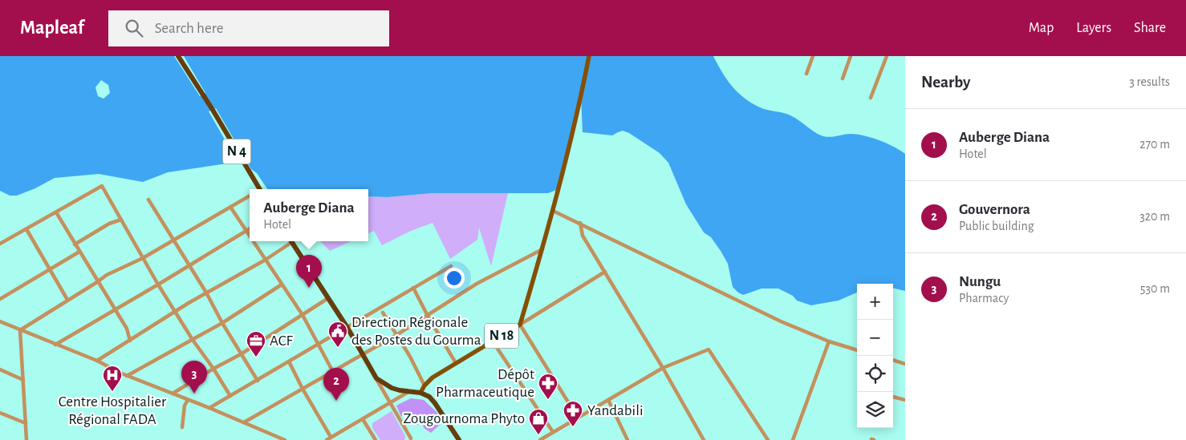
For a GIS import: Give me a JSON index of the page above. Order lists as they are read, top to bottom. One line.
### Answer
{"streets":{"highway":["N 4"],"main road":["N 18"]},"places":{"public building":["Direction Régionale des Postes du Gourma"],"office":["ACF"],"hospital":["Centre Hospitalier Régional FADA"],"pharmacy":["Dépôt Pharmaceutique","Yandabili"],"shop":["Zougournoma Phyto"]},"page":{"header":"Mapleaf","search":"Search here","nav":["Map","Layers","Share"],"heading":["Nearby","3 results"],"list":[{"mark":"1","name":"Auberge Diana","note":"Hotel","value":"270 m"},{"mark":"2","name":"Gouvernora","note":"Public building","value":"320 m"},{"mark":"3","name":"Nungu","note":"Pharmacy","value":"530 m"}],"popup":["Auberge Diana","Hotel"],"pins":["1","3","2"],"map_buttons":["+","−"]}}
